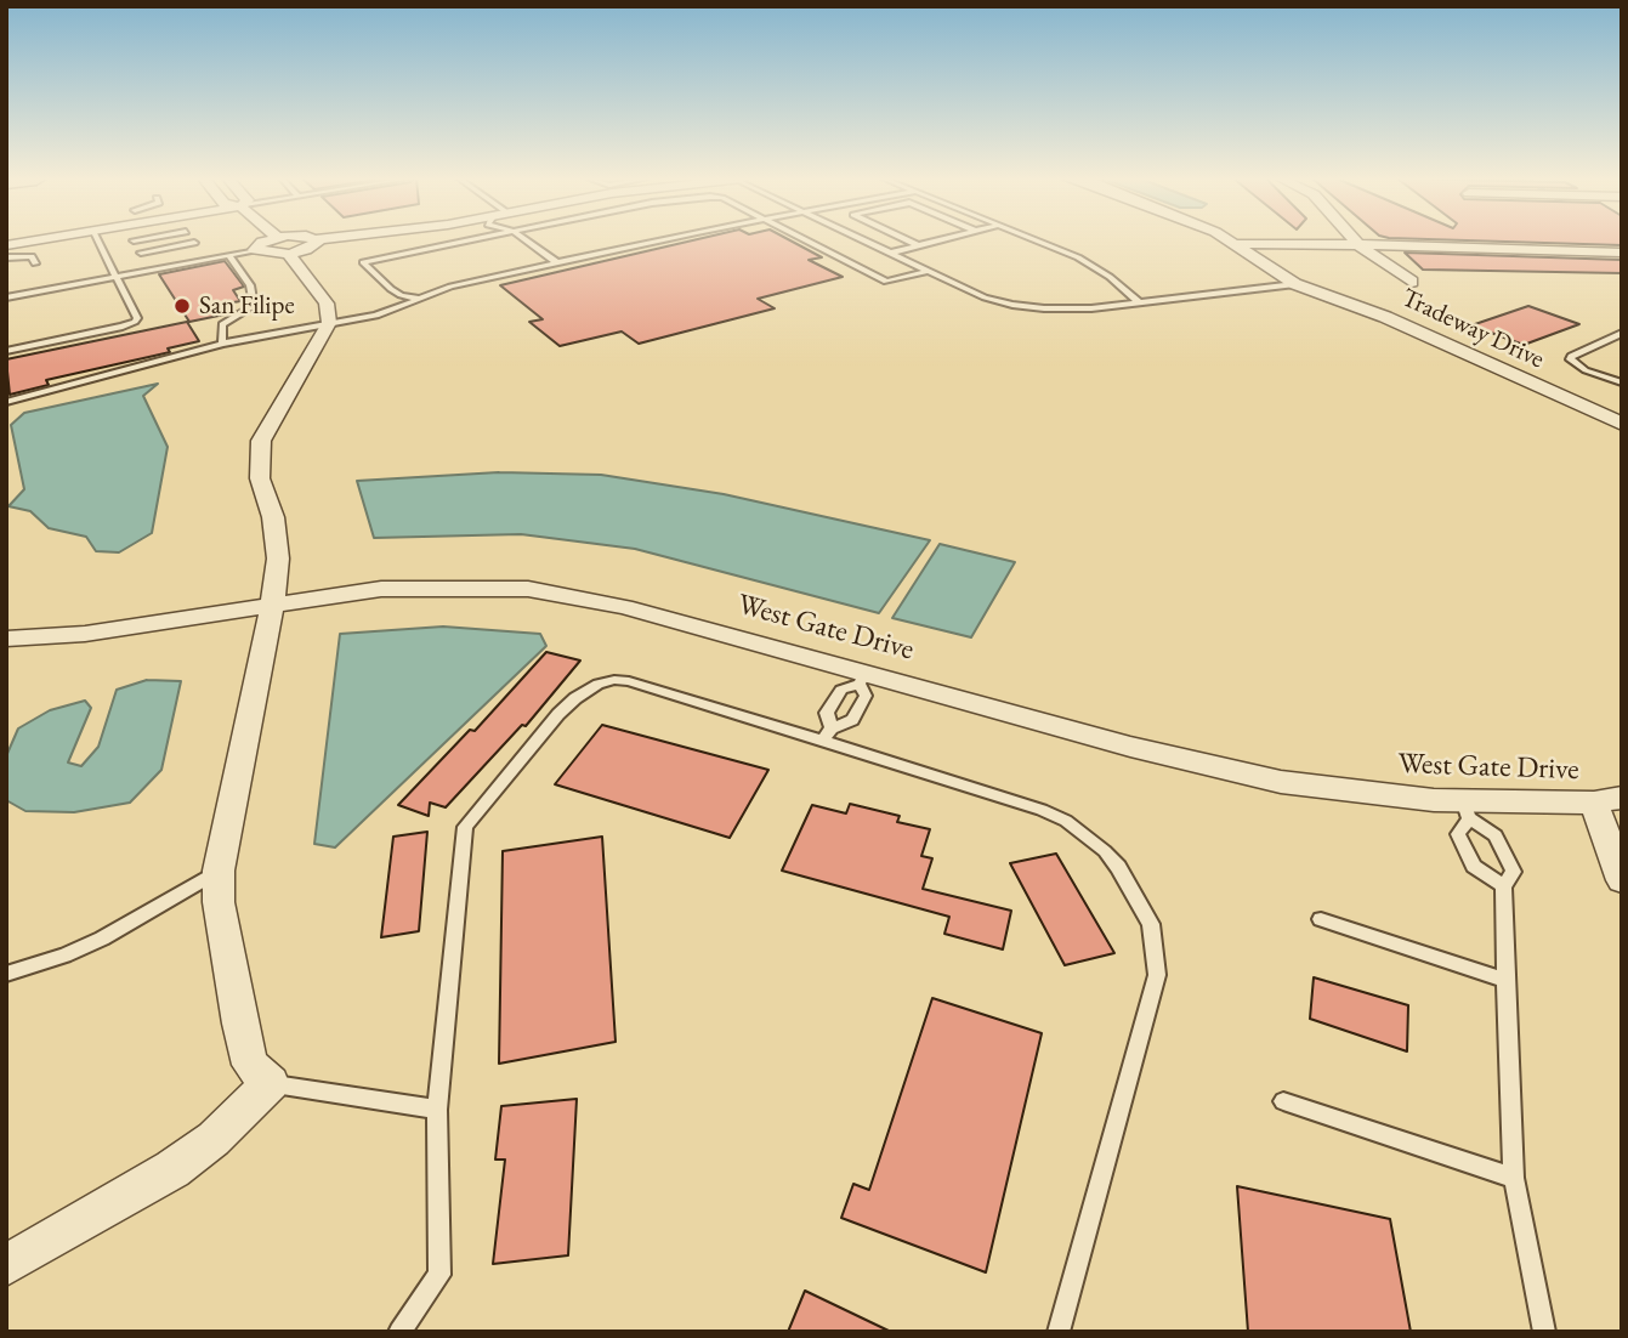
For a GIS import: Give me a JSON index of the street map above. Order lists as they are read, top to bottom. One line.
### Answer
{"streets":{"street":["Tradeway Drive","West Gate Drive"]},"places":["San Filipe"]}
